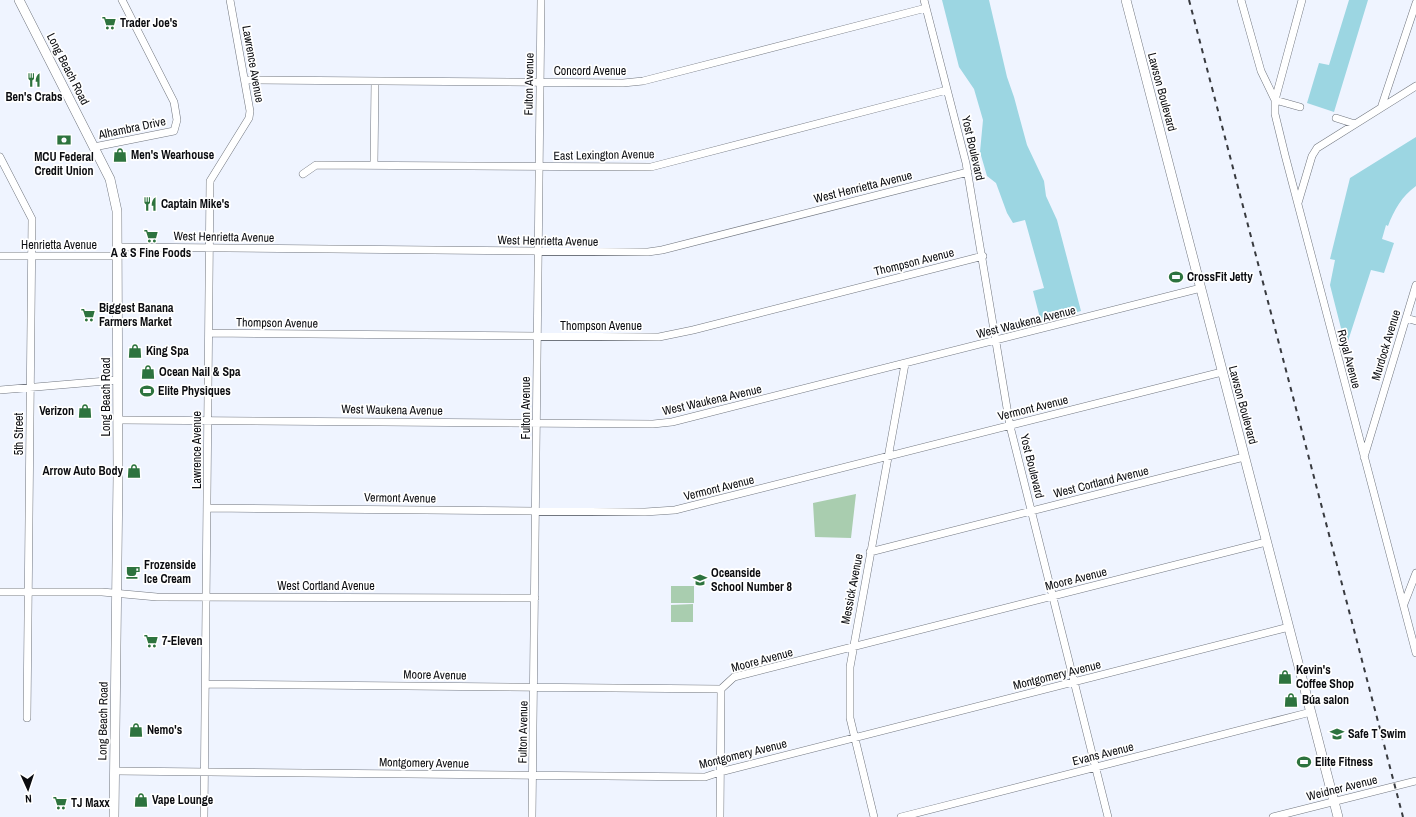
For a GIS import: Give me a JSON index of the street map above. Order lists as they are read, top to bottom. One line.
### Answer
{"streets":{"main road":["Long Beach Road","Lawson Boulevard"],"street":["Lawrence Avenue","Concord Avenue","Fulton Avenue","Alhambra Drive","Yost Boulevard","East Lexington Avenue","West Henrietta Avenue","Henrietta Avenue","Thompson Avenue","West Waukena Avenue","Murdock Avenue","Royal Avenue","Vermont Avenue","5th Street","West Cortland Avenue","Moore Avenue","Messick Avenue","Montgomery Avenue","Evans Avenue","Weidner Avenue"]},"crossings":[["Lawrence Avenue","Concord Avenue"],["Lawrence Avenue","West Henrietta Avenue"],["Lawrence Avenue","Thompson Avenue"],["Lawrence Avenue","West Waukena Avenue"],["Lawrence Avenue","Vermont Avenue"],["Lawrence Avenue","West Cortland Avenue"],["Lawrence Avenue","Moore Avenue"],["Lawrence Avenue","Montgomery Avenue"],["Long Beach Road","Alhambra Drive"],["Long Beach Road","West Henrietta Avenue"],["Long Beach Road","Henrietta Avenue"],["Long Beach Road","West Waukena Avenue"],["Long Beach Road","West Cortland Avenue"],["Long Beach Road","Montgomery Avenue"],["Concord Avenue","Fulton Avenue"],["Concord Avenue","Yost Boulevard"],["Fulton Avenue","East Lexington Avenue"],["Fulton Avenue","West Henrietta Avenue"],["Fulton Avenue","Thompson Avenue"],["Fulton Avenue","West Waukena Avenue"],["Fulton Avenue","Vermont Avenue"],["Fulton Avenue","West Cortland Avenue"],["Fulton Avenue","Moore Avenue"],["Fulton Avenue","Montgomery Avenue"],["Lawson Boulevard","West Waukena Avenue"],["Lawson Boulevard","Vermont Avenue"],["Lawson Boulevard","West Cortland Avenue"],["Lawson Boulevard","Moore Avenue"],["Lawson Boulevard","Montgomery Avenue"],["Lawson Boulevard","Evans Avenue"],["Lawson Boulevard","Weidner Avenue"],["Yost Boulevard","East Lexington Avenue"],["Yost Boulevard","West Henrietta Avenue"],["Yost Boulevard","Thompson Avenue"],["Yost Boulevard","West Waukena Avenue"],["Yost Boulevard","Vermont Avenue"],["Yost Boulevard","West Cortland Avenue"],["Yost Boulevard","Moore Avenue"],["Yost Boulevard","Montgomery Avenue"],["Yost Boulevard","Evans Avenue"],["West Henrietta Avenue","Henrietta Avenue"],["Henrietta Avenue","5th Street"],["West Waukena Avenue","Messick Avenue"],["Murdock Avenue","Royal Avenue"],["Vermont Avenue","Messick Avenue"],["5th Street","West Cortland Avenue"],["West Cortland Avenue","Messick Avenue"],["Moore Avenue","Messick Avenue"],["Messick Avenue","Montgomery Avenue"]],"places":{"supermarket":["Trader Joe's","A & S Fine Foods","Biggest Banana Farmers Market","7-Eleven","TJ Maxx"],"restaurant":["Ben's Crabs","Captain Mike's"],"bank":["MCU Federal Credit Union"],"shop":["Men's Wearhouse","King Spa","Ocean Nail & Spa","Verizon","Arrow Auto Body","Kevin's Coffee Shop","Búa salon","Nemo's","Vape Lounge"],"sports":["CrossFit Jetty","Elite Physiques","Elite Fitness"],"cafe":["Frozenside Ice Cream"],"school or university":["Oceanside School Number 8","Safe T Swim"]},"north":"bottom"}
